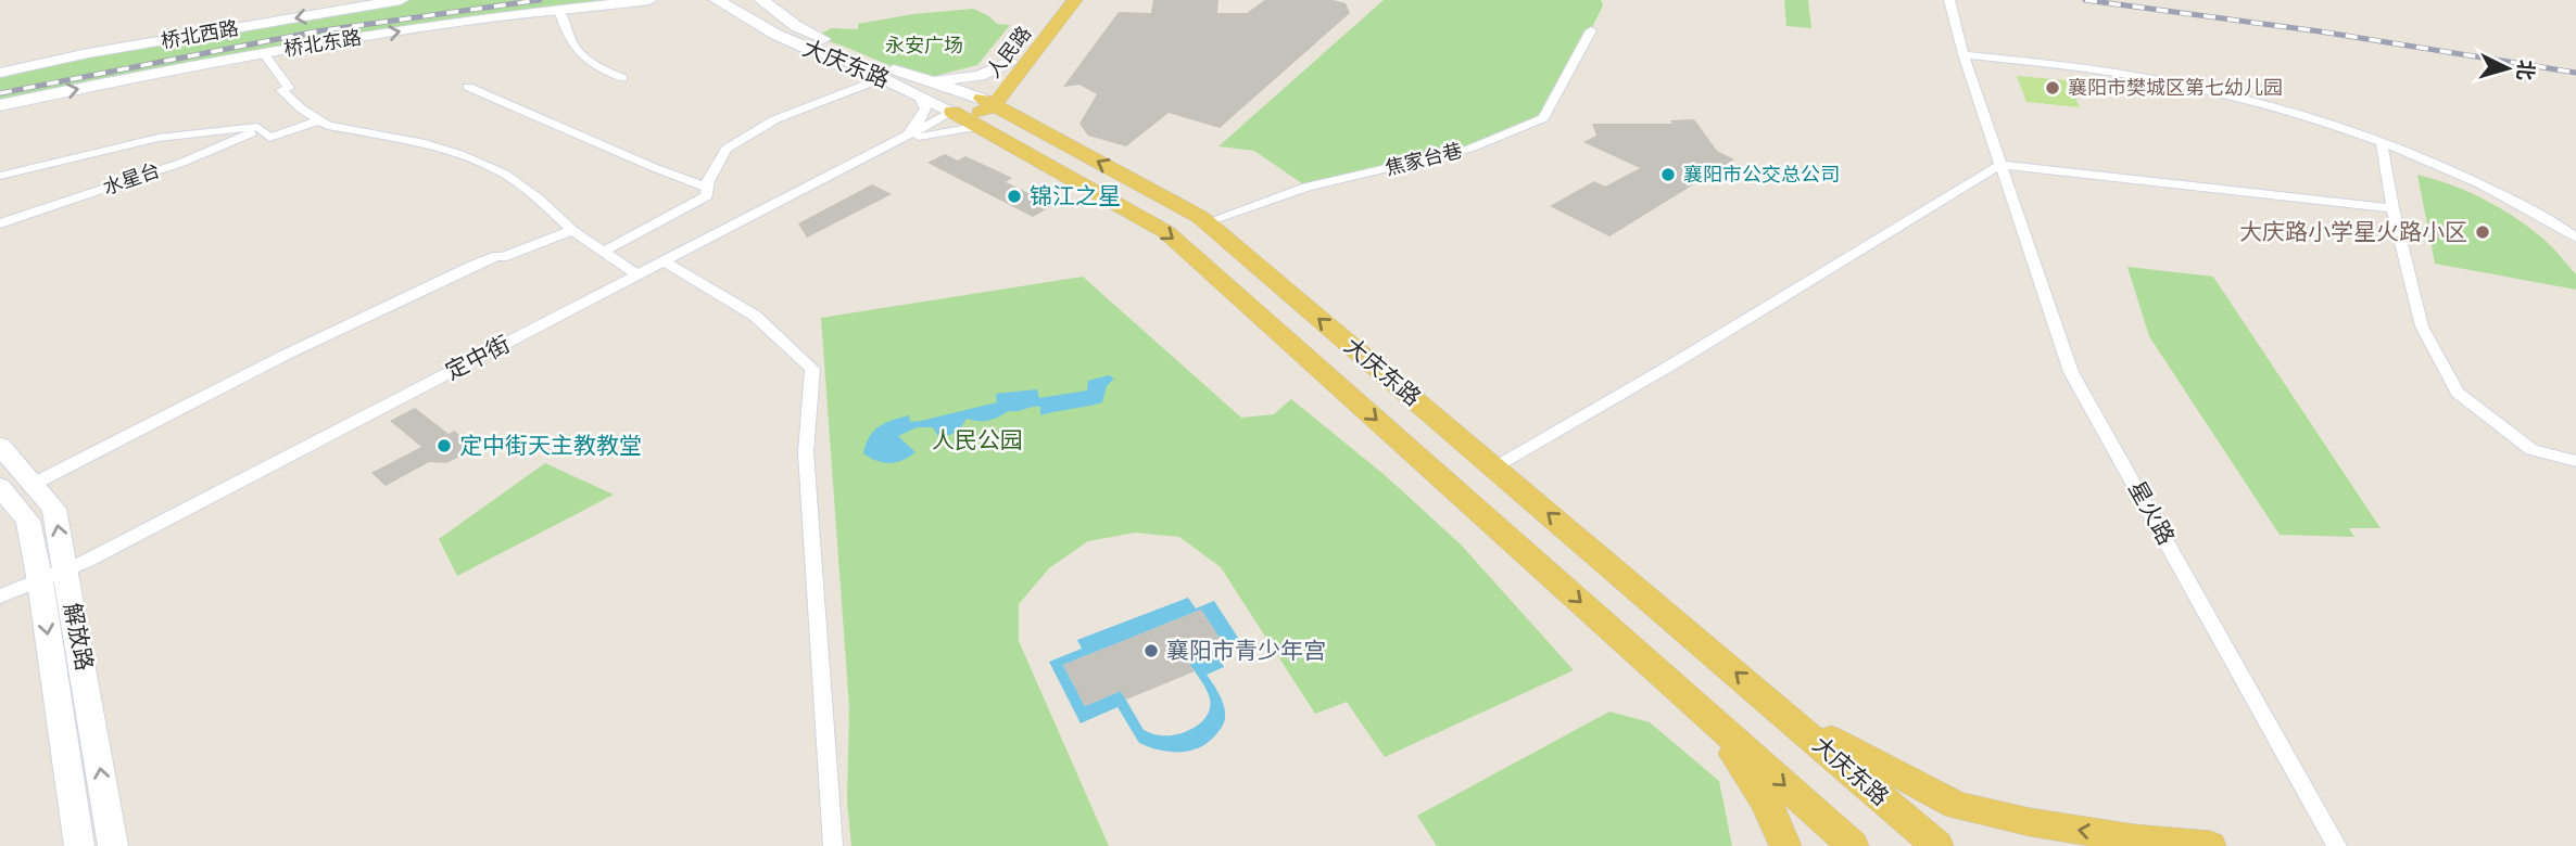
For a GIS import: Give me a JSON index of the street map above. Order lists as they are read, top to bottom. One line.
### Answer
{"streets":{"main road":["桥北西路","桥北东路","人民路","大庆东路","解放路"],"street":["焦家台巷","水星台","定中街","星火路"]},"crossings":[["人民路","大庆东路"],["人民路","定中街"],["大庆东路","焦家台巷"],["大庆东路","定中街"],["定中街","解放路"]],"one_way":["桥北西路","桥北东路"],"parks":["永安广场","人民公园"],"places":["襄阳市樊城区第七幼儿园","襄阳市公交总公司","锦江之星","大庆路小学星火路小区","定中街天主教教堂","襄阳市青少年宫"],"north":"right"}
